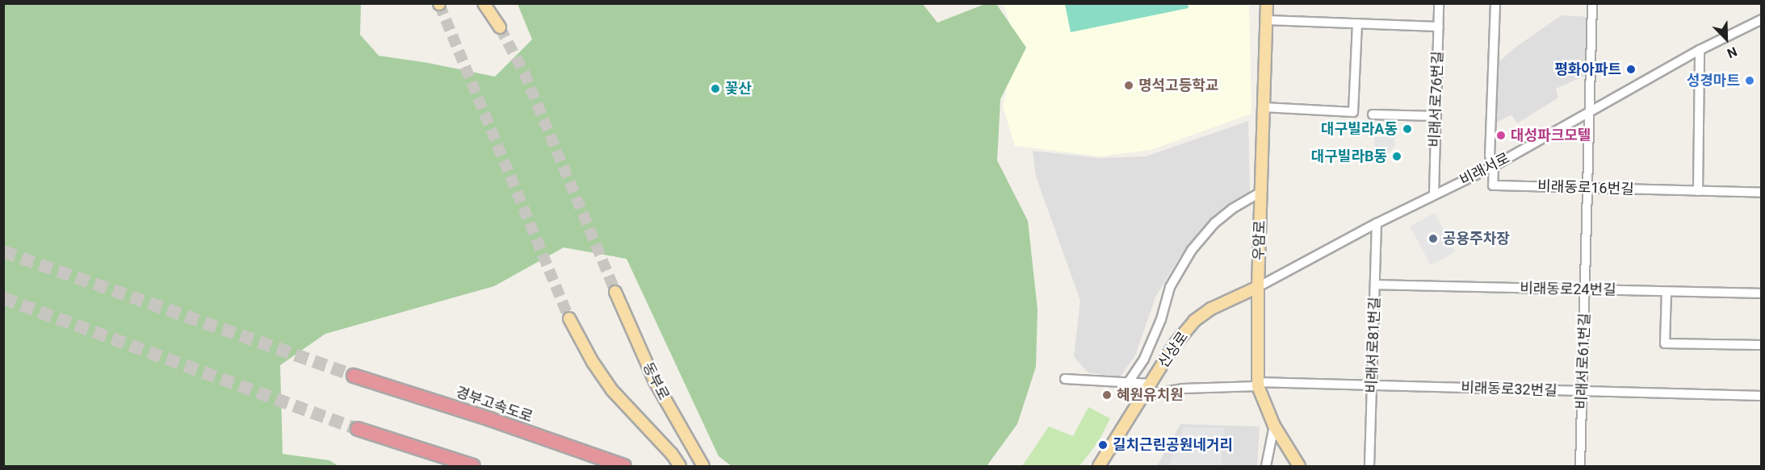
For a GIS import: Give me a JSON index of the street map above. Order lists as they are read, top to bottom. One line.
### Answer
{"streets":{"highway":["경부고속도로"],"main road":["우암로","신상로","동부로"],"street":["비래서로76번길","비래서로","비래동로16번길","비래동로24번길","비래서로81번길","비래서로61번길","비래동로32번길"]},"crossings":[["비래서로76번길","비래서로"],["비래서로","비래동로16번길"],["비래서로","우암로"],["비래서로","비래서로81번길"],["비래서로","신상로"],["비래서로","비래서로61번길"],["비래동로16번길","비래서로61번길"],["우암로","신상로"],["우암로","비래동로32번길"],["비래동로24번길","비래서로81번길"],["비래동로24번길","비래서로61번길"],["비래서로81번길","비래동로32번길"],["신상로","비래동로32번길"],["비래서로61번길","비래동로32번길"]],"places":["평화아파트","성경마트","명석고등학교","꽃산","대구빌라A동","대성파크모텔","대구빌라B동","공용주차장","혜원유치원","길치근린공원네거리"],"north":"bottom right"}
